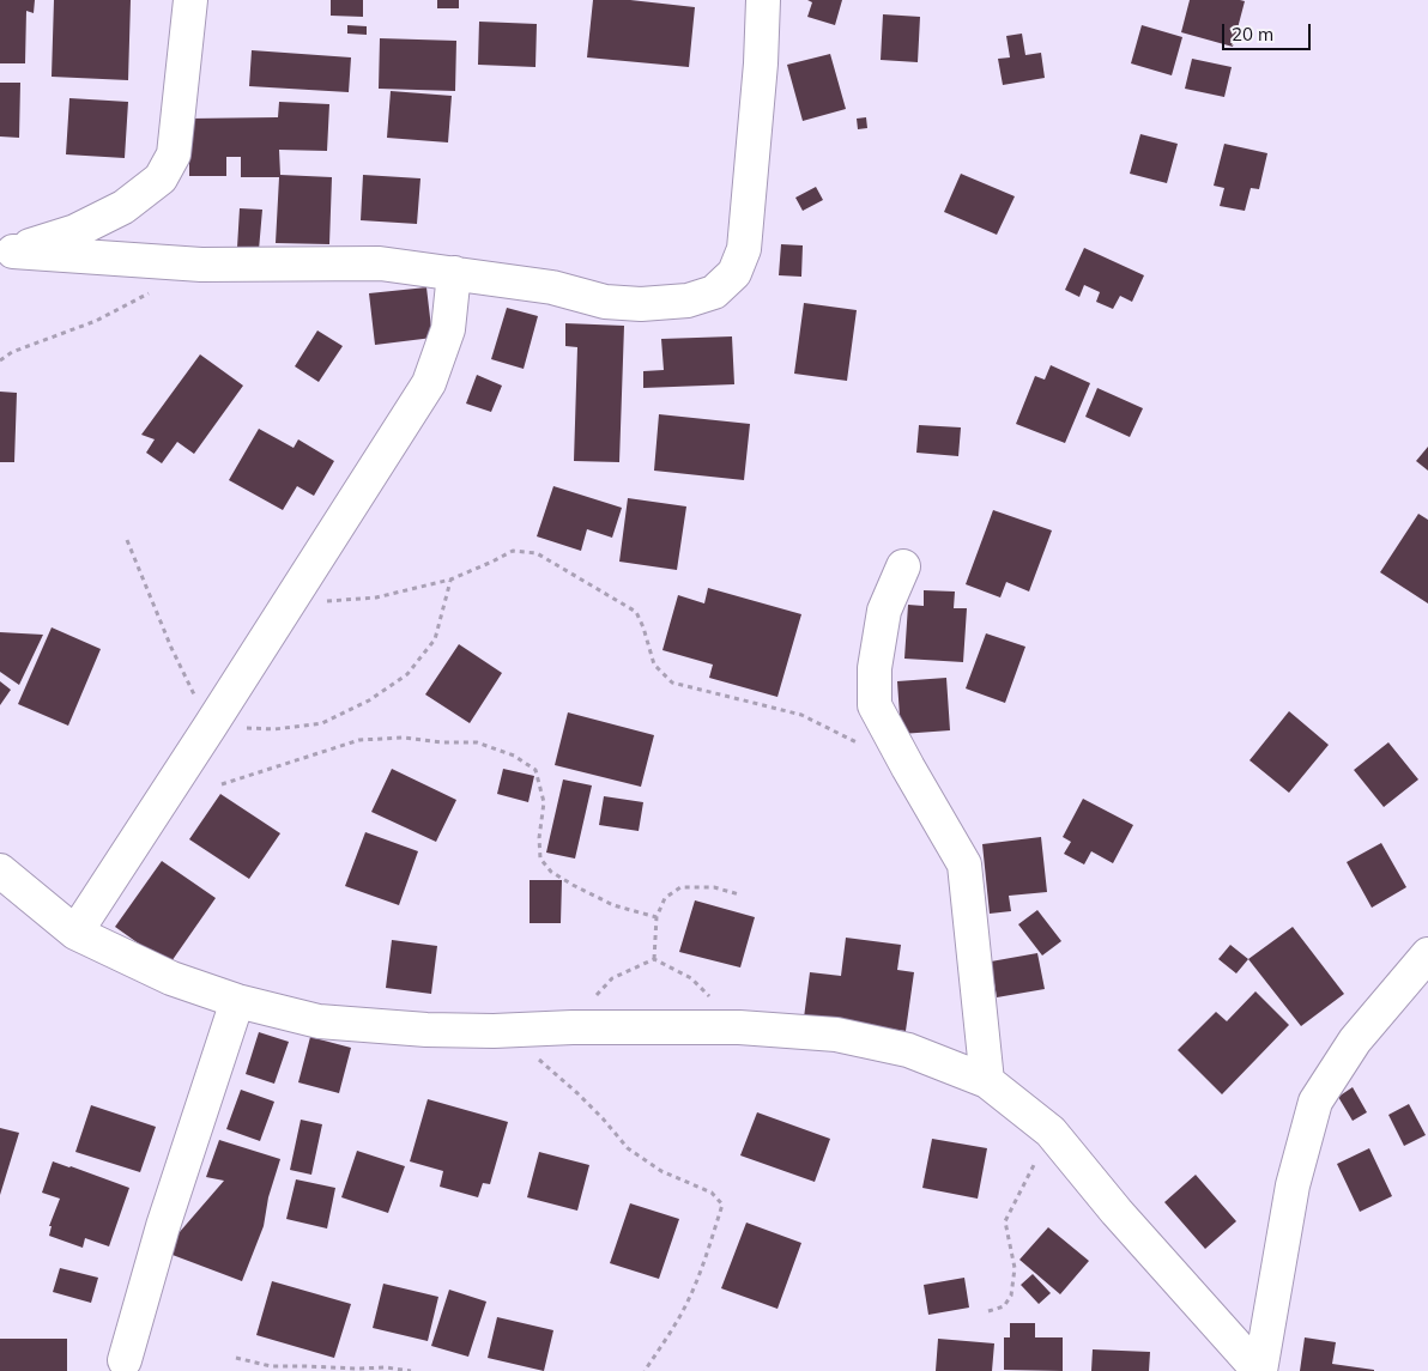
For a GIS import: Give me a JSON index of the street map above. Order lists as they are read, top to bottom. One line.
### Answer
{"scale_bar":"20 m"}
